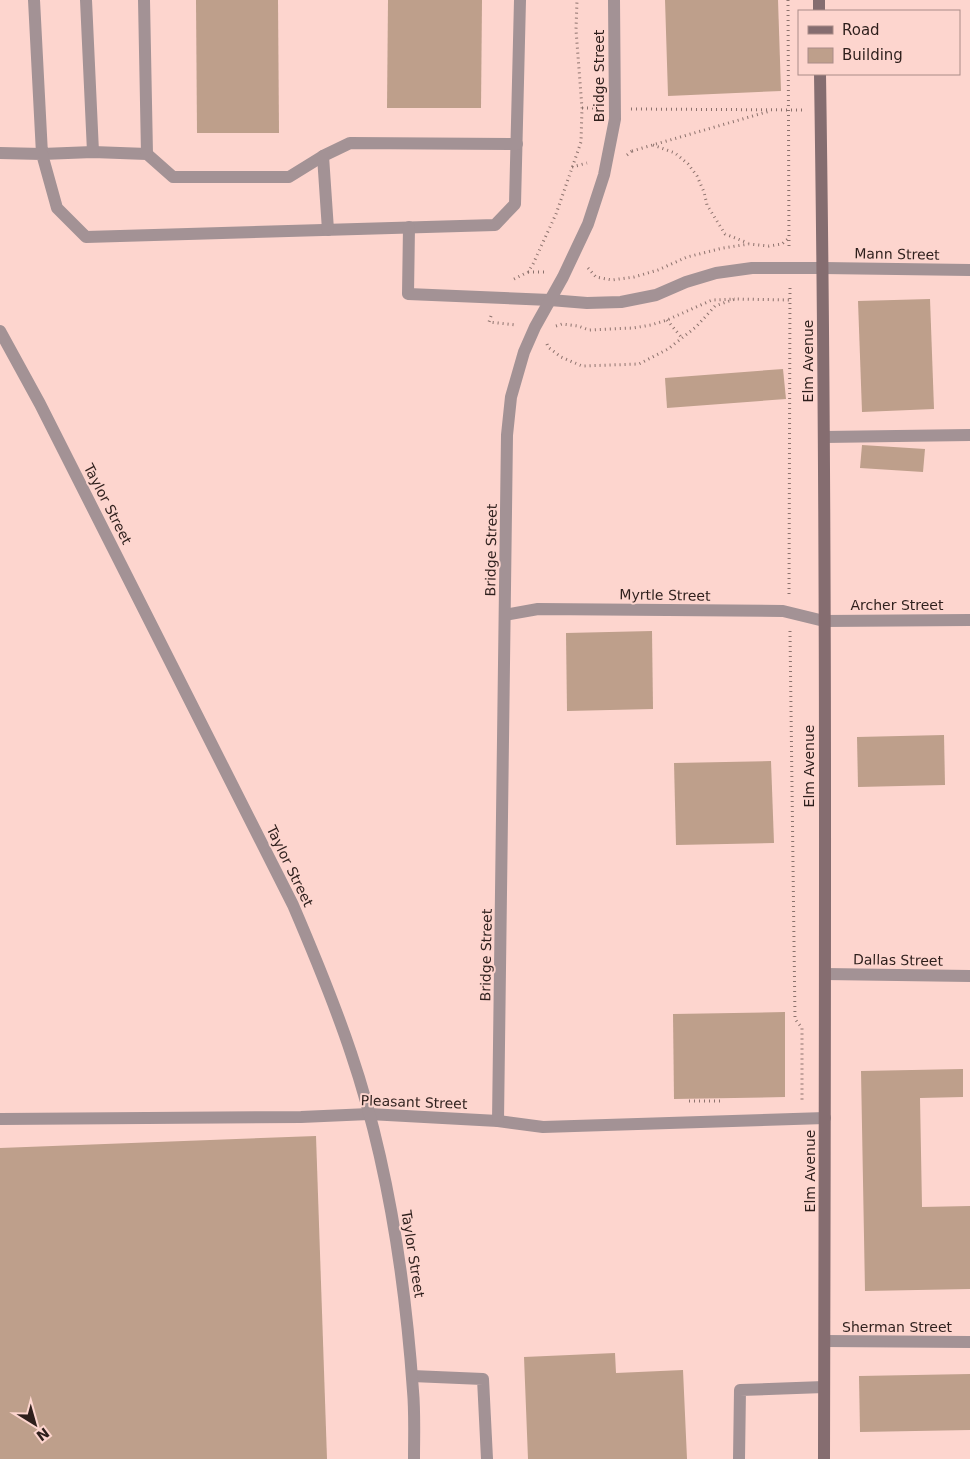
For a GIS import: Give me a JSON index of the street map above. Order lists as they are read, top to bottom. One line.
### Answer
{"streets":{"main road":["Elm Avenue"],"street":["Bridge Street","Mann Street","Taylor Street","Myrtle Street","Archer Street","Dallas Street","Pleasant Street","Sherman Street"]},"crossings":[["Bridge Street","Mann Street"],["Bridge Street","Myrtle Street"],["Bridge Street","Pleasant Street"],["Mann Street","Elm Avenue"],["Elm Avenue","Myrtle Street"],["Elm Avenue","Archer Street"],["Elm Avenue","Dallas Street"],["Elm Avenue","Pleasant Street"],["Elm Avenue","Sherman Street"],["Taylor Street","Pleasant Street"],["Myrtle Street","Archer Street"]],"legend":["Road","Building"],"north":"bottom right"}
